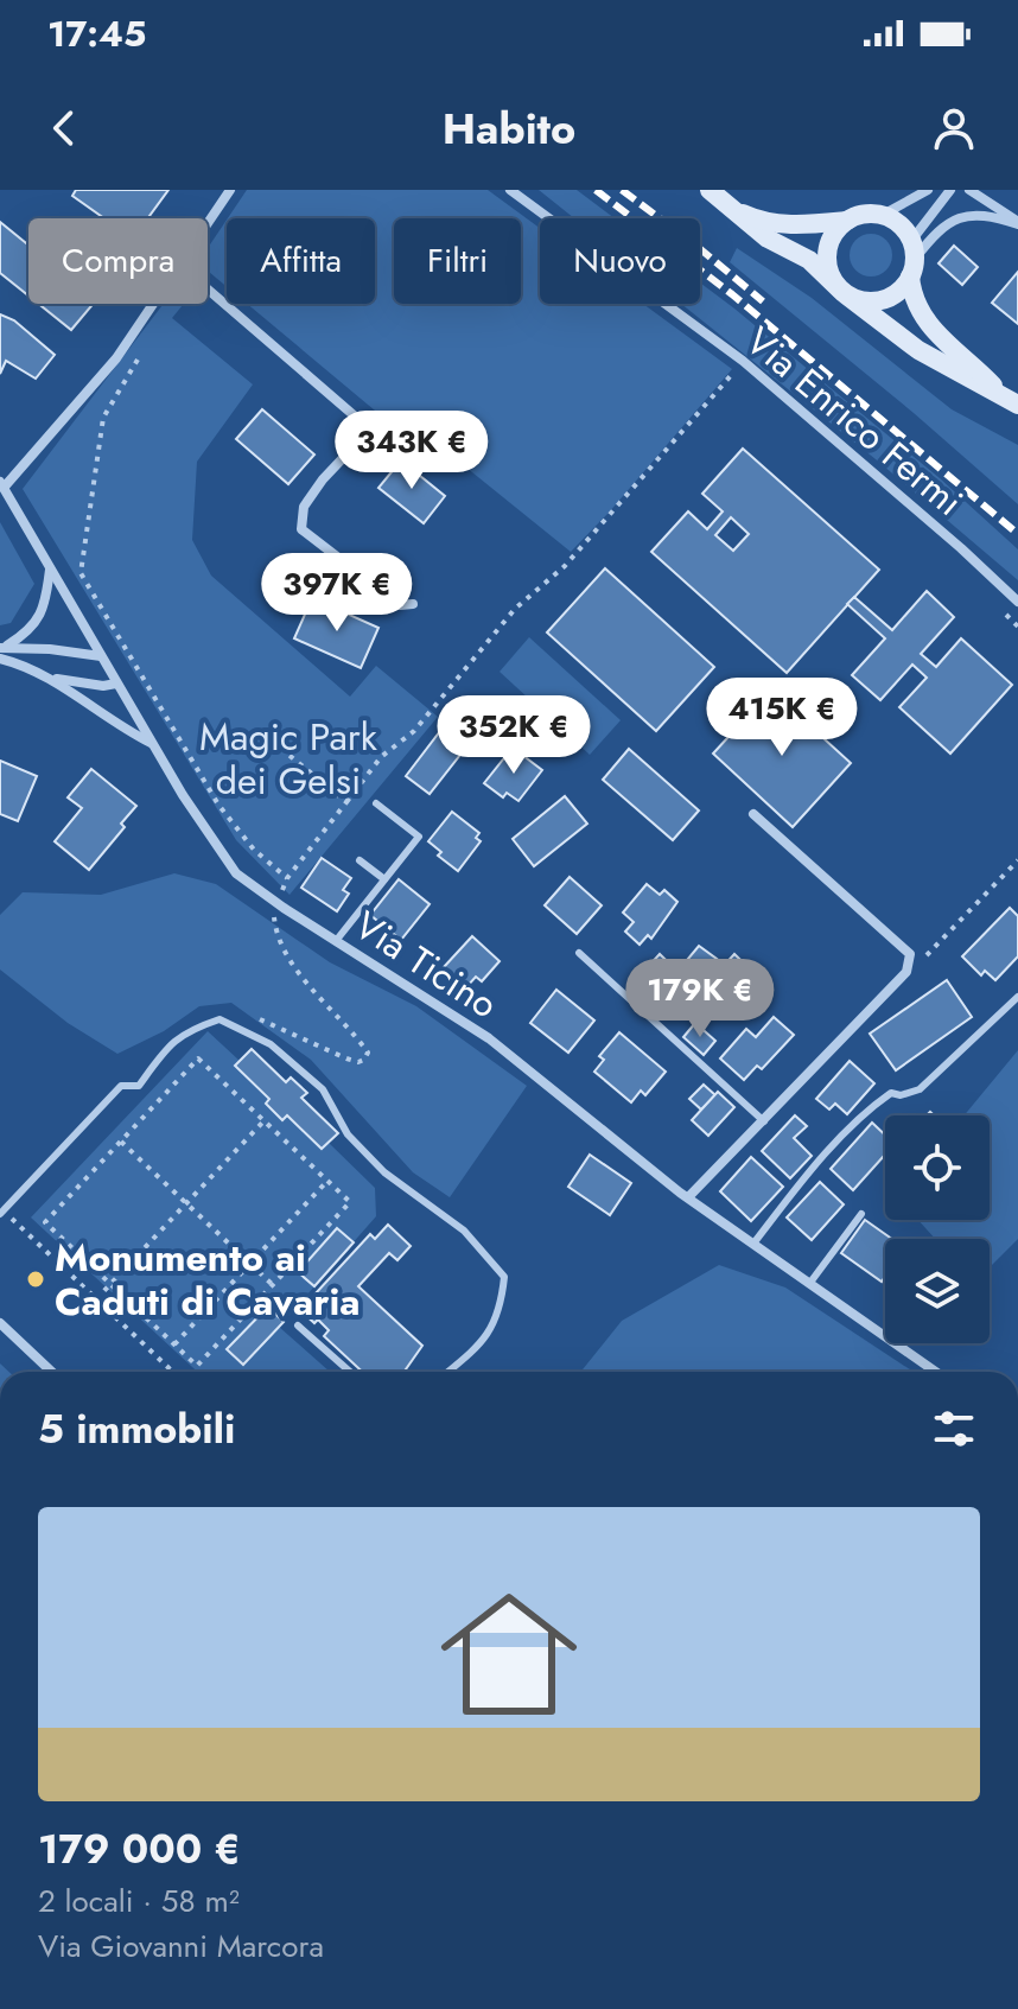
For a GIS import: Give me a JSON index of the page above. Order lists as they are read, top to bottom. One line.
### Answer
{"streets":{"street":["Via Enrico Fermi","Via Ticino"]},"parks":["Magic Park dei Gelsi"],"places":["Monumento ai Caduti di Cavaria"],"page":{"status":"17:45","header":"Habito","chip":["Compra","Affitta","Filtri","Nuovo"],"price":["343K €","397K €","415K €","352K €","179K €"],"heading":"5 immobili","list":[{"name":"179 000 €","note":"2 locali · 58 m² · Via Giovanni Marcora"}]}}
